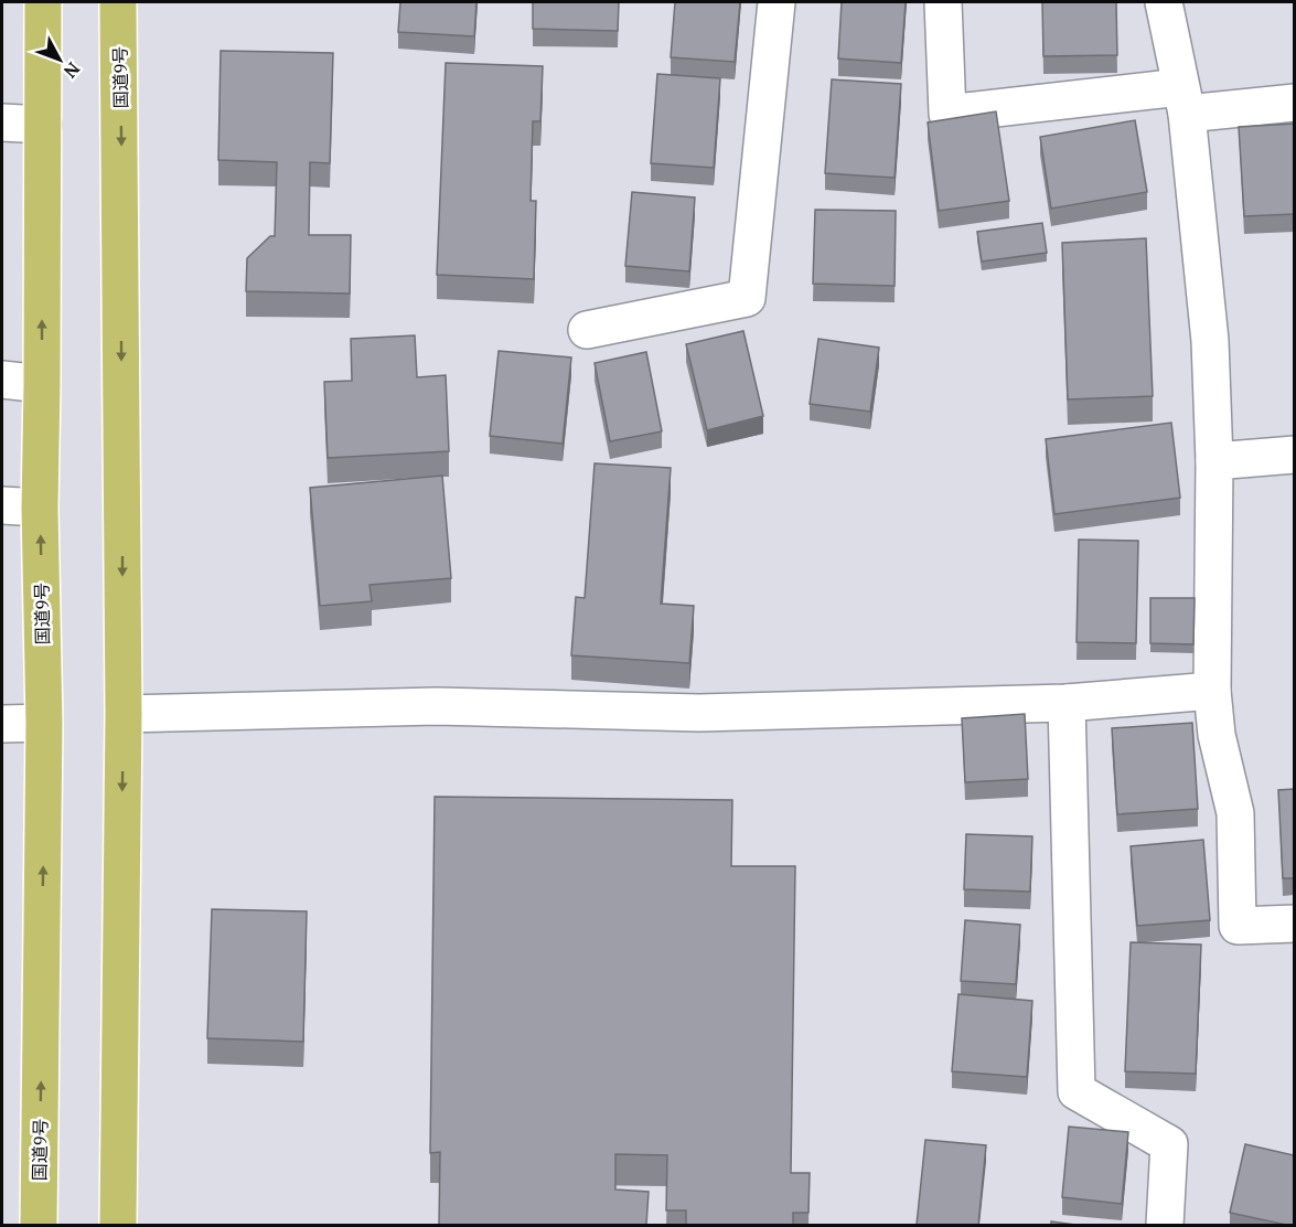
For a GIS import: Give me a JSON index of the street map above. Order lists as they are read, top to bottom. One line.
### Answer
{"streets":{"highway":["国道9号"]},"north":"bottom right"}
